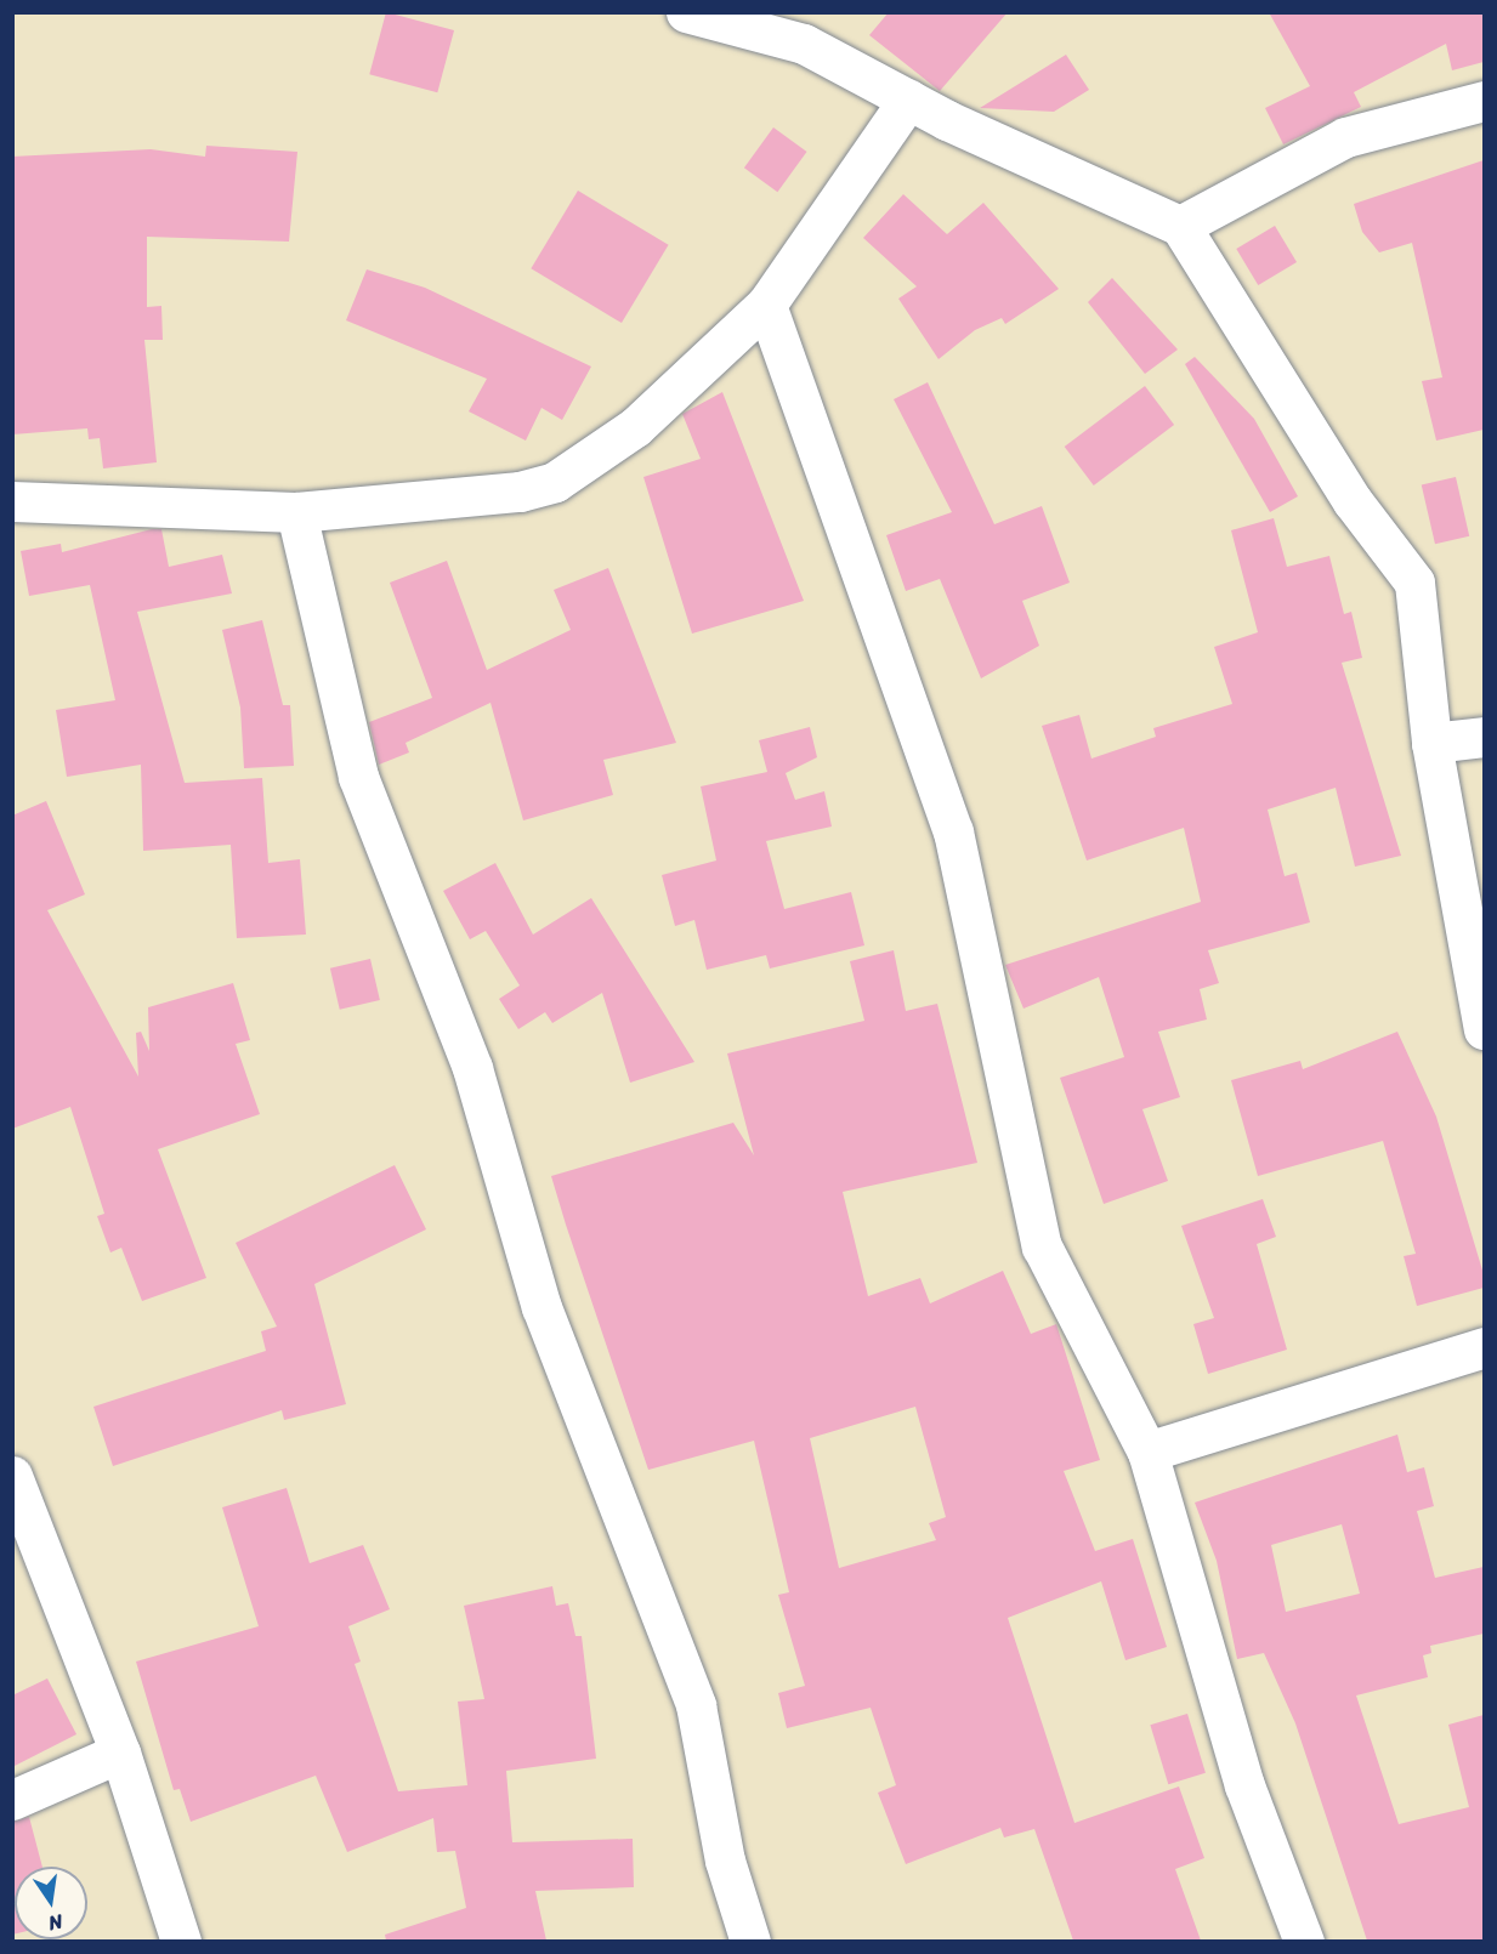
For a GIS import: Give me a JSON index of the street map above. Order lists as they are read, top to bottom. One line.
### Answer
{"north":"bottom"}
